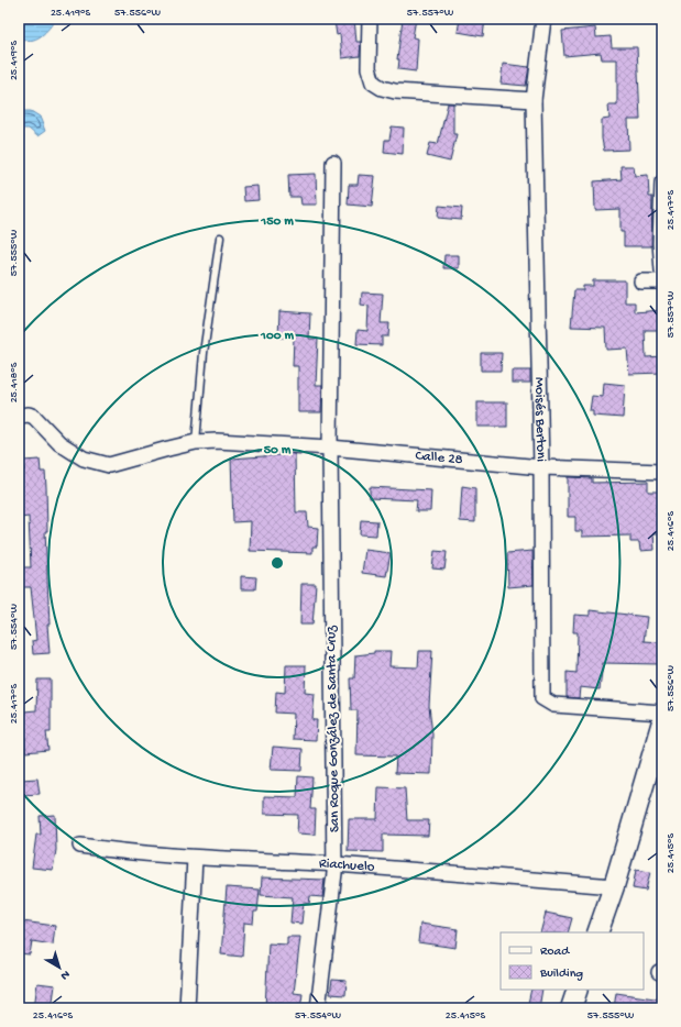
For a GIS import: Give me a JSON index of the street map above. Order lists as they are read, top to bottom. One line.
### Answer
{"streets":{"street":["Moisés Bertoni","Calle 28","San Roque González de Santa Cruz","Riachuelo"]},"crossings":[["Moisés Bertoni","Calle 28"],["Calle 28","San Roque González de Santa Cruz"],["San Roque González de Santa Cruz","Riachuelo"]],"legend":["Road","Building"],"north":"bottom right","coordinates":["25.419°S","57.556°W","57.557°W","25.417°S","57.555°W","25.418°S","25.416°S","57.554°W","25.415°S"],"rings":["150 m","100 m","50 m"]}
